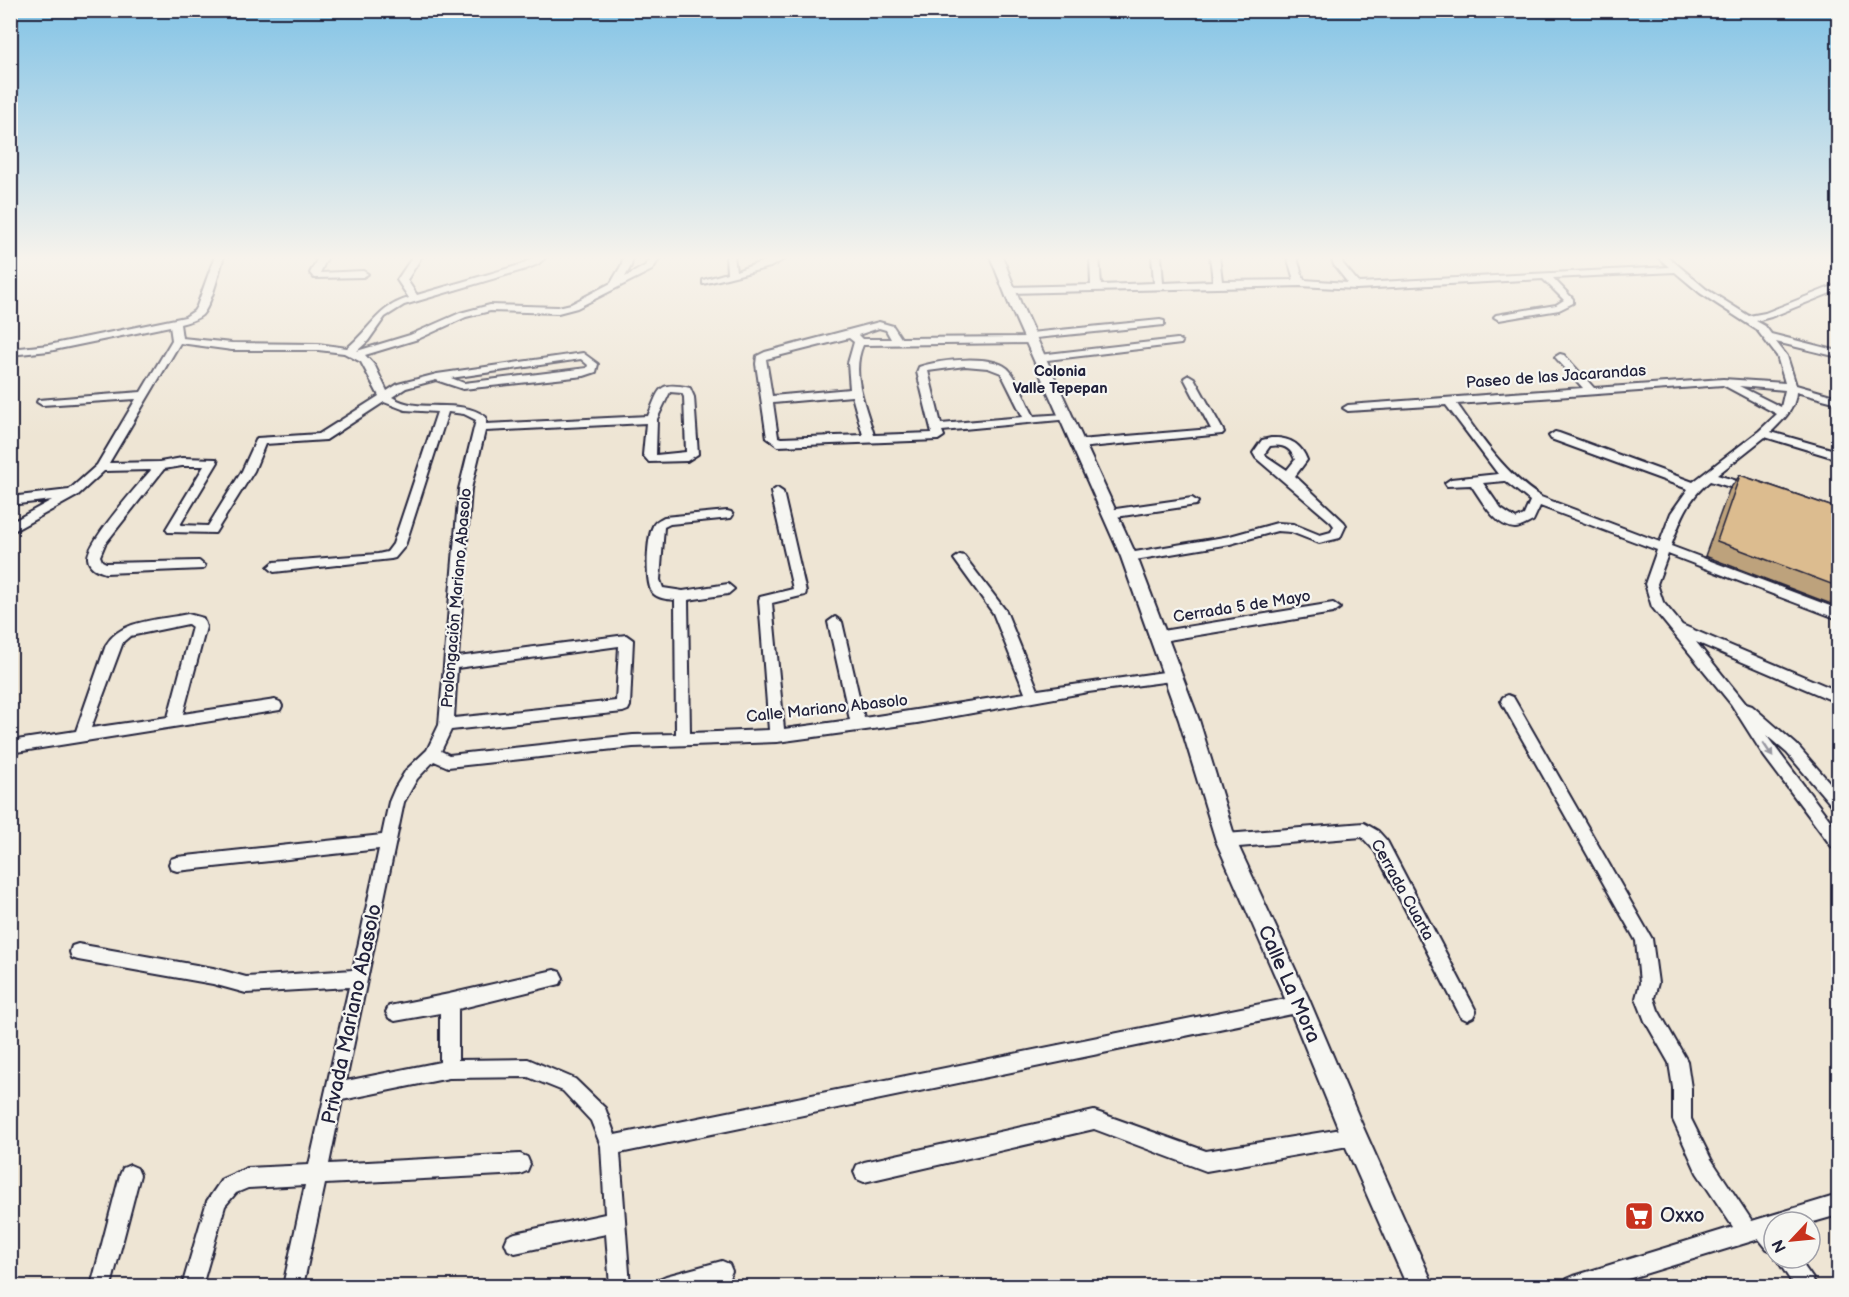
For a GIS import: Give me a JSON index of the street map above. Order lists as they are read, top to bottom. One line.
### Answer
{"streets":{"street":["Paseo de las Jacarandas","Prolongación Mariano Abasolo","Cerrada 5 de Mayo","Calle Mariano Abasolo","Cerrada Cuarta","Calle La Mora","Privada Mariano Abasolo"]},"crossings":[["Prolongación Mariano Abasolo","Calle Mariano Abasolo"],["Prolongación Mariano Abasolo","Privada Mariano Abasolo"],["Calle Mariano Abasolo","Calle La Mora"],["Calle Mariano Abasolo","Privada Mariano Abasolo"],["Cerrada Cuarta","Calle La Mora"]],"districts":["Colonia Valle Tepepan"],"places":{"supermarket":["Oxxo"]},"north":"bottom left"}
